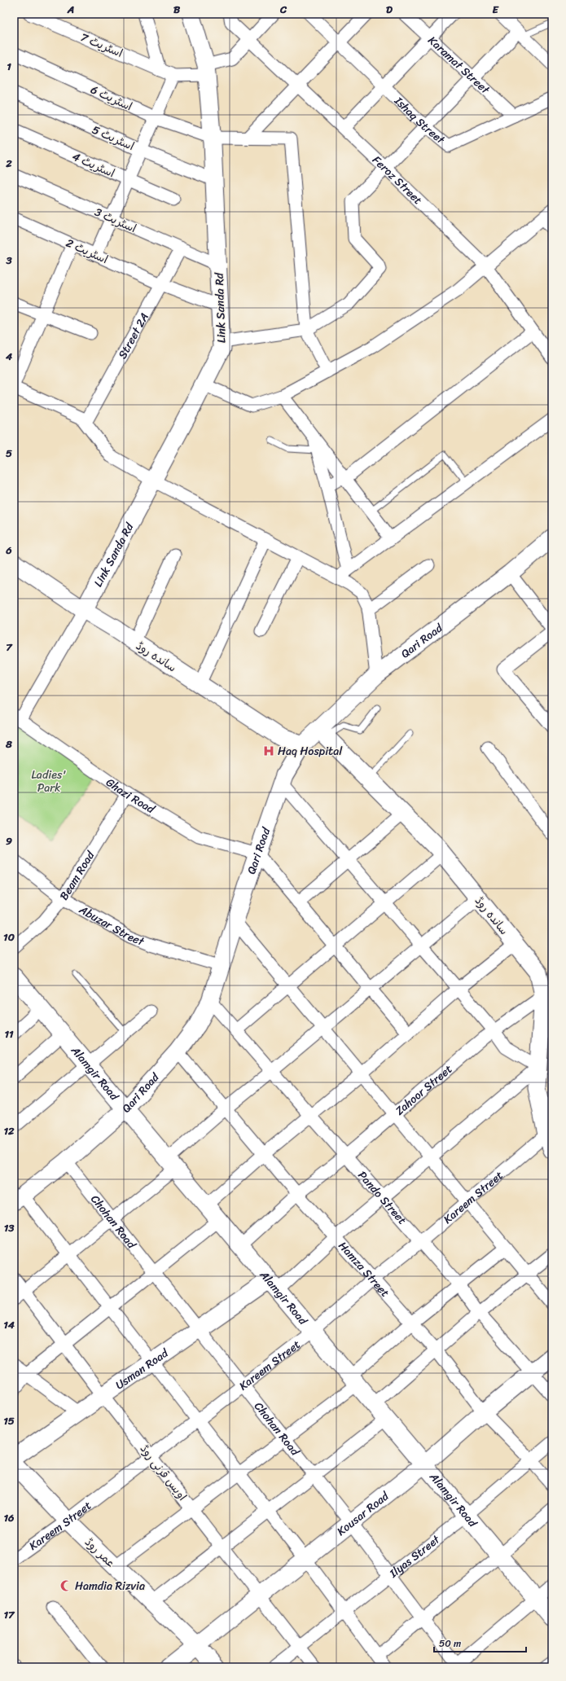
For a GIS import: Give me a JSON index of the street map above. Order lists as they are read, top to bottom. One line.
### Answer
{"streets":{"street":["اسٹریٹ 7","Karamat Street","اسٹریٹ 6","Ishaq Street","اسٹریٹ 5","اسٹریٹ 4","Feroz Street","اسٹریٹ 3","اسٹریٹ 2","Link Sanda Rd","Street 2A","Qari Road","ساندہ روڈ","Ghazi Road","Beam Road","Abuzar Street","Alamgir Road","Zahoor Street","Pando Street","Kareem Street","Chohan Road","Hamza Street","Usman Road","اویس قرنی روڈ","Kousar Road","عمر روڈ","Ilyas Street"]},"crossings":[["Karamat Street","Ishaq Street"],["اسٹریٹ 6","Link Sanda Rd"],["اسٹریٹ 5","Link Sanda Rd"],["اسٹریٹ 3","Link Sanda Rd"],["اسٹریٹ 3","Street 2A"],["اسٹریٹ 2","Link Sanda Rd"],["اسٹریٹ 2","Street 2A"],["Link Sanda Rd","ساندہ روڈ"],["Qari Road","ساندہ روڈ"],["Qari Road","Ghazi Road"],["Qari Road","Abuzar Street"],["Qari Road","Alamgir Road"],["Qari Road","Pando Street"],["Qari Road","Chohan Road"],["Qari Road","Hamza Street"],["ساندہ روڈ","Zahoor Street"],["ساندہ روڈ","Kareem Street"],["Ghazi Road","Beam Road"],["Beam Road","Abuzar Street"],["Alamgir Road","Zahoor Street"],["Alamgir Road","Kareem Street"],["Alamgir Road","Usman Road"],["Alamgir Road","Kousar Road"],["Alamgir Road","Ilyas Street"],["Zahoor Street","Pando Street"],["Zahoor Street","Hamza Street"],["Pando Street","Kareem Street"],["Pando Street","Kousar Road"],["Kareem Street","Chohan Road"],["Kareem Street","Hamza Street"],["Kareem Street","اویس قرنی روڈ"],["Kareem Street","عمر روڈ"],["Chohan Road","Usman Road"],["Chohan Road","Kousar Road"],["Chohan Road","Ilyas Street"],["Hamza Street","Kousar Road"],["Hamza Street","Ilyas Street"],["Usman Road","اویس قرنی روڈ"],["اویس قرنی روڈ","Kousar Road"],["اویس قرنی روڈ","Ilyas Street"],["Kousar Road","عمر روڈ"]],"parks":["Ladies' Park"],"places":{"hospital":["Haq Hospital"],"mosque":["Hamdia Rizvia"]},"scale_bar":"50 m","grid":{"columns":["A","B","C","D","E"],"rows":["1","2","3","4","5","6","7","8","9","10","11","12","13","14","15","16","17"]}}
